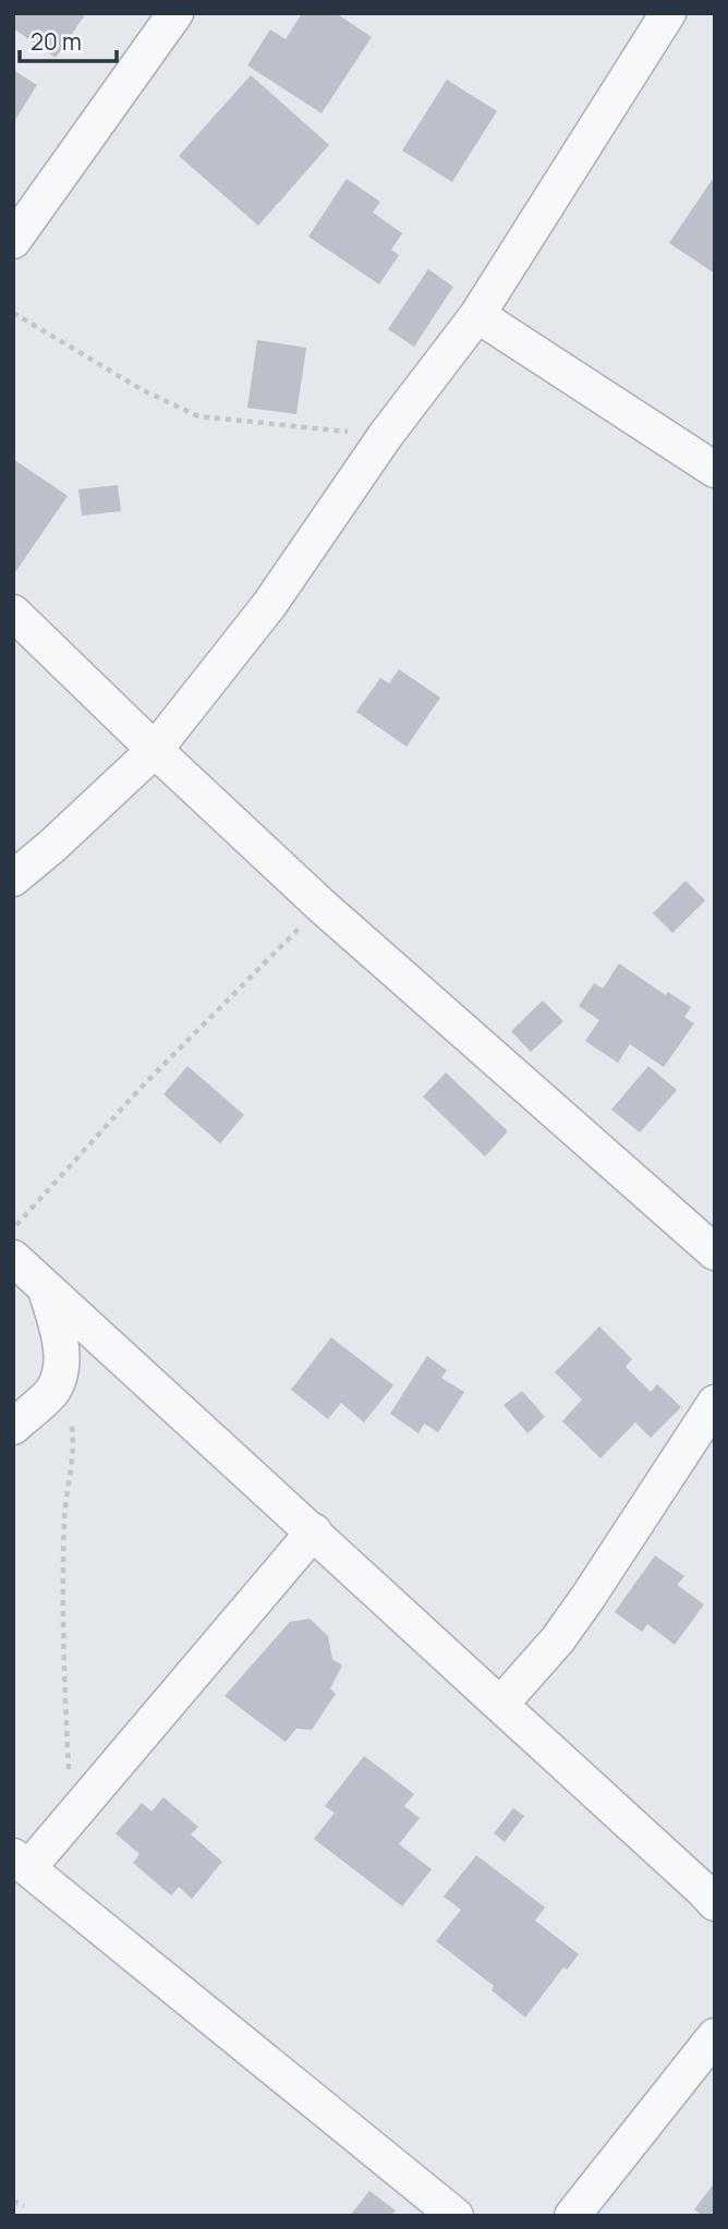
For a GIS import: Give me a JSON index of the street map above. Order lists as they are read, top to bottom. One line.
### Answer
{"scale_bar":"20 m"}
